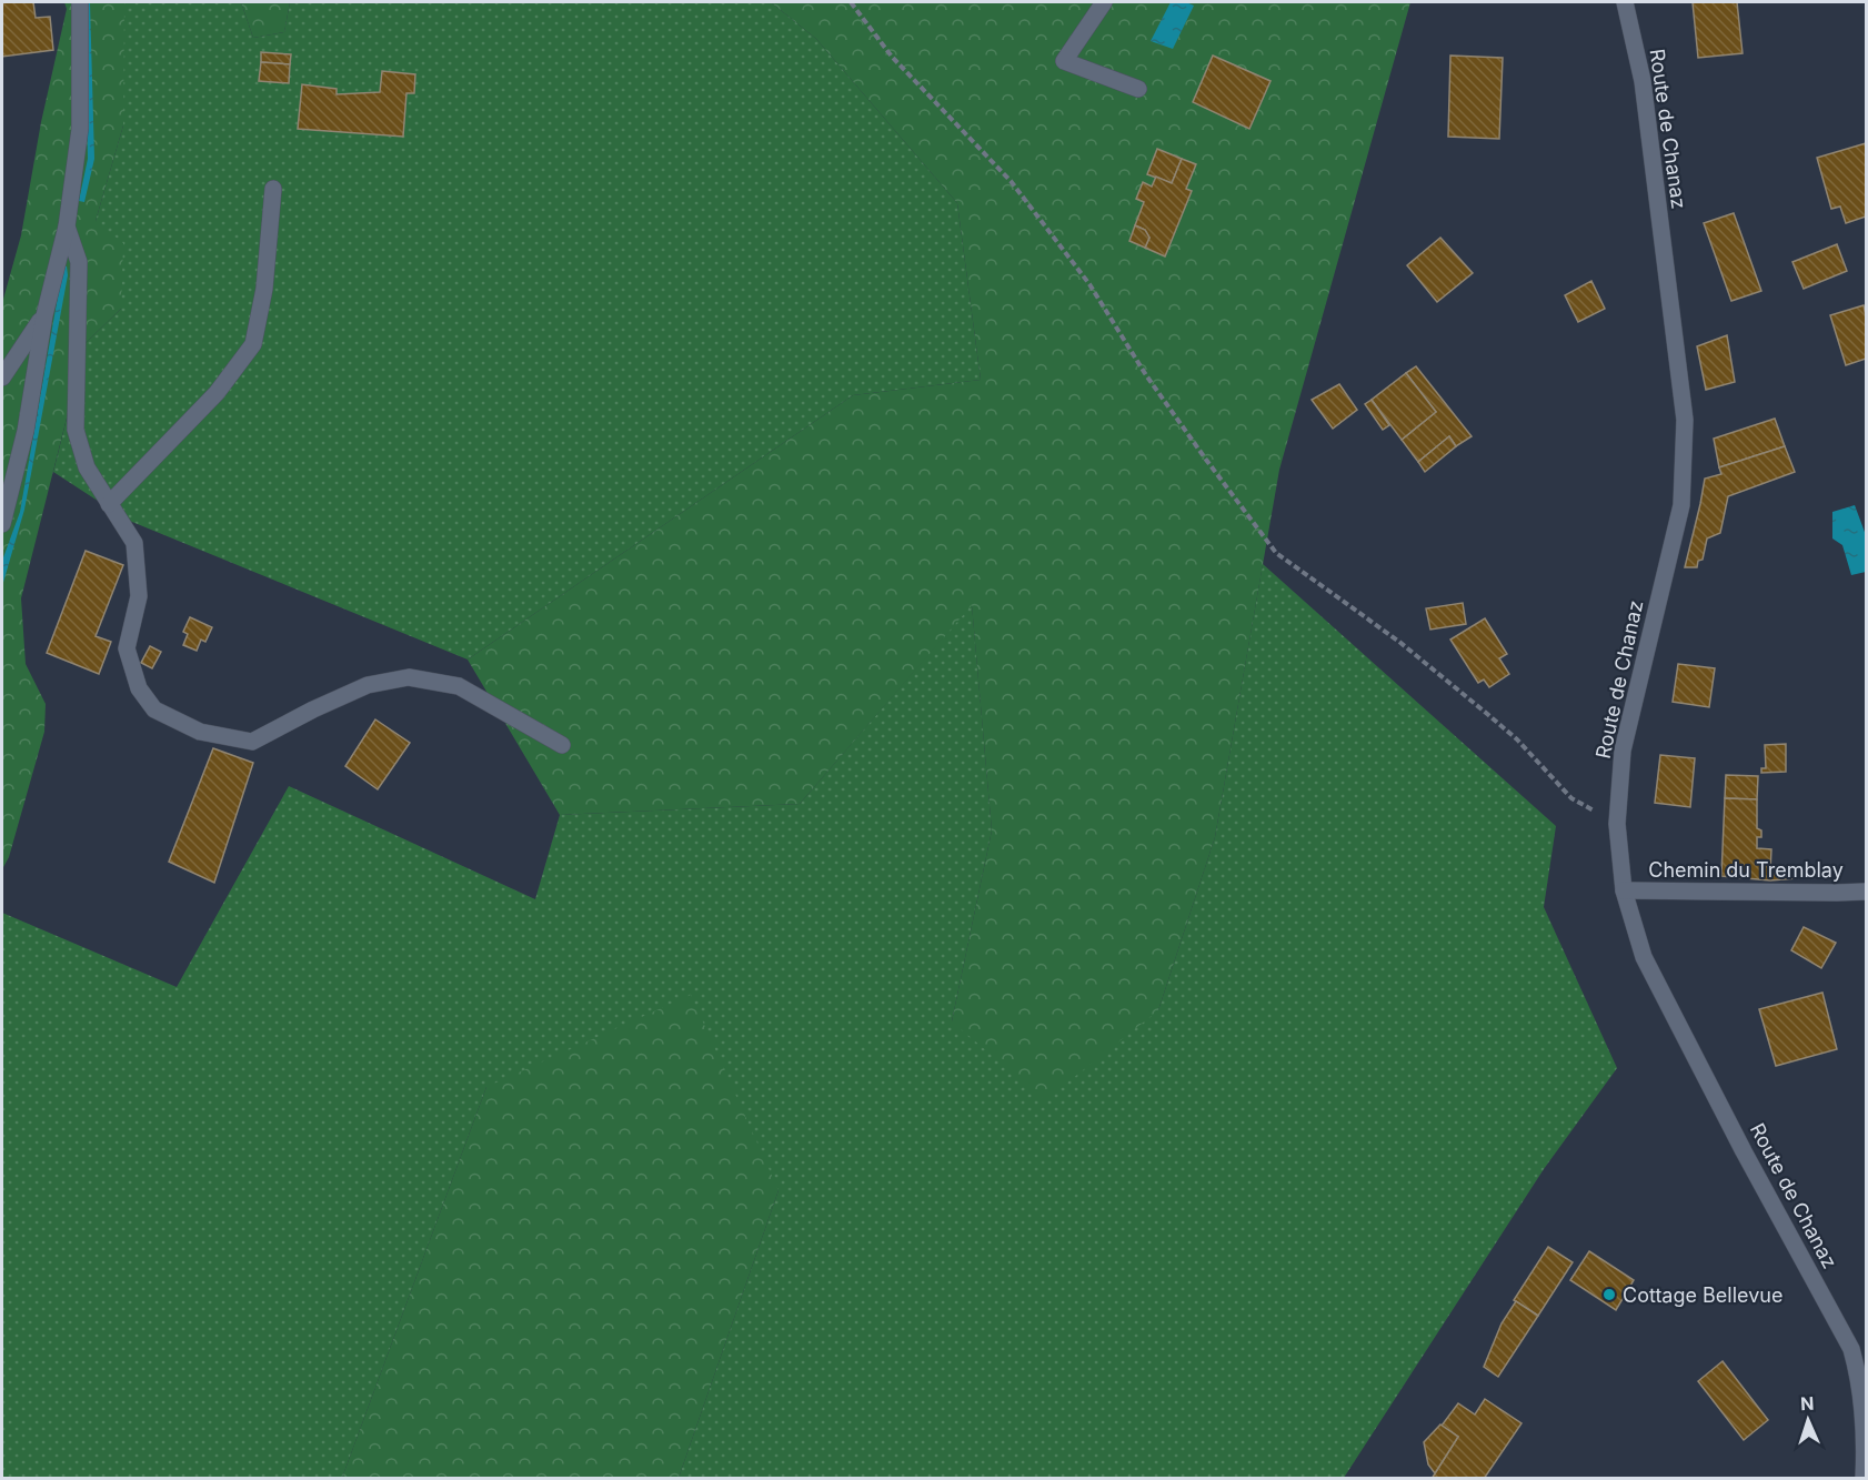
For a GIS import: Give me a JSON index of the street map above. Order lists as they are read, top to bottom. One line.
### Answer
{"streets":{"street":["Route de Chanaz","Chemin du Tremblay"]},"crossings":[["Route de Chanaz","Chemin du Tremblay"]],"places":["Cottage Bellevue"],"north":"top"}
